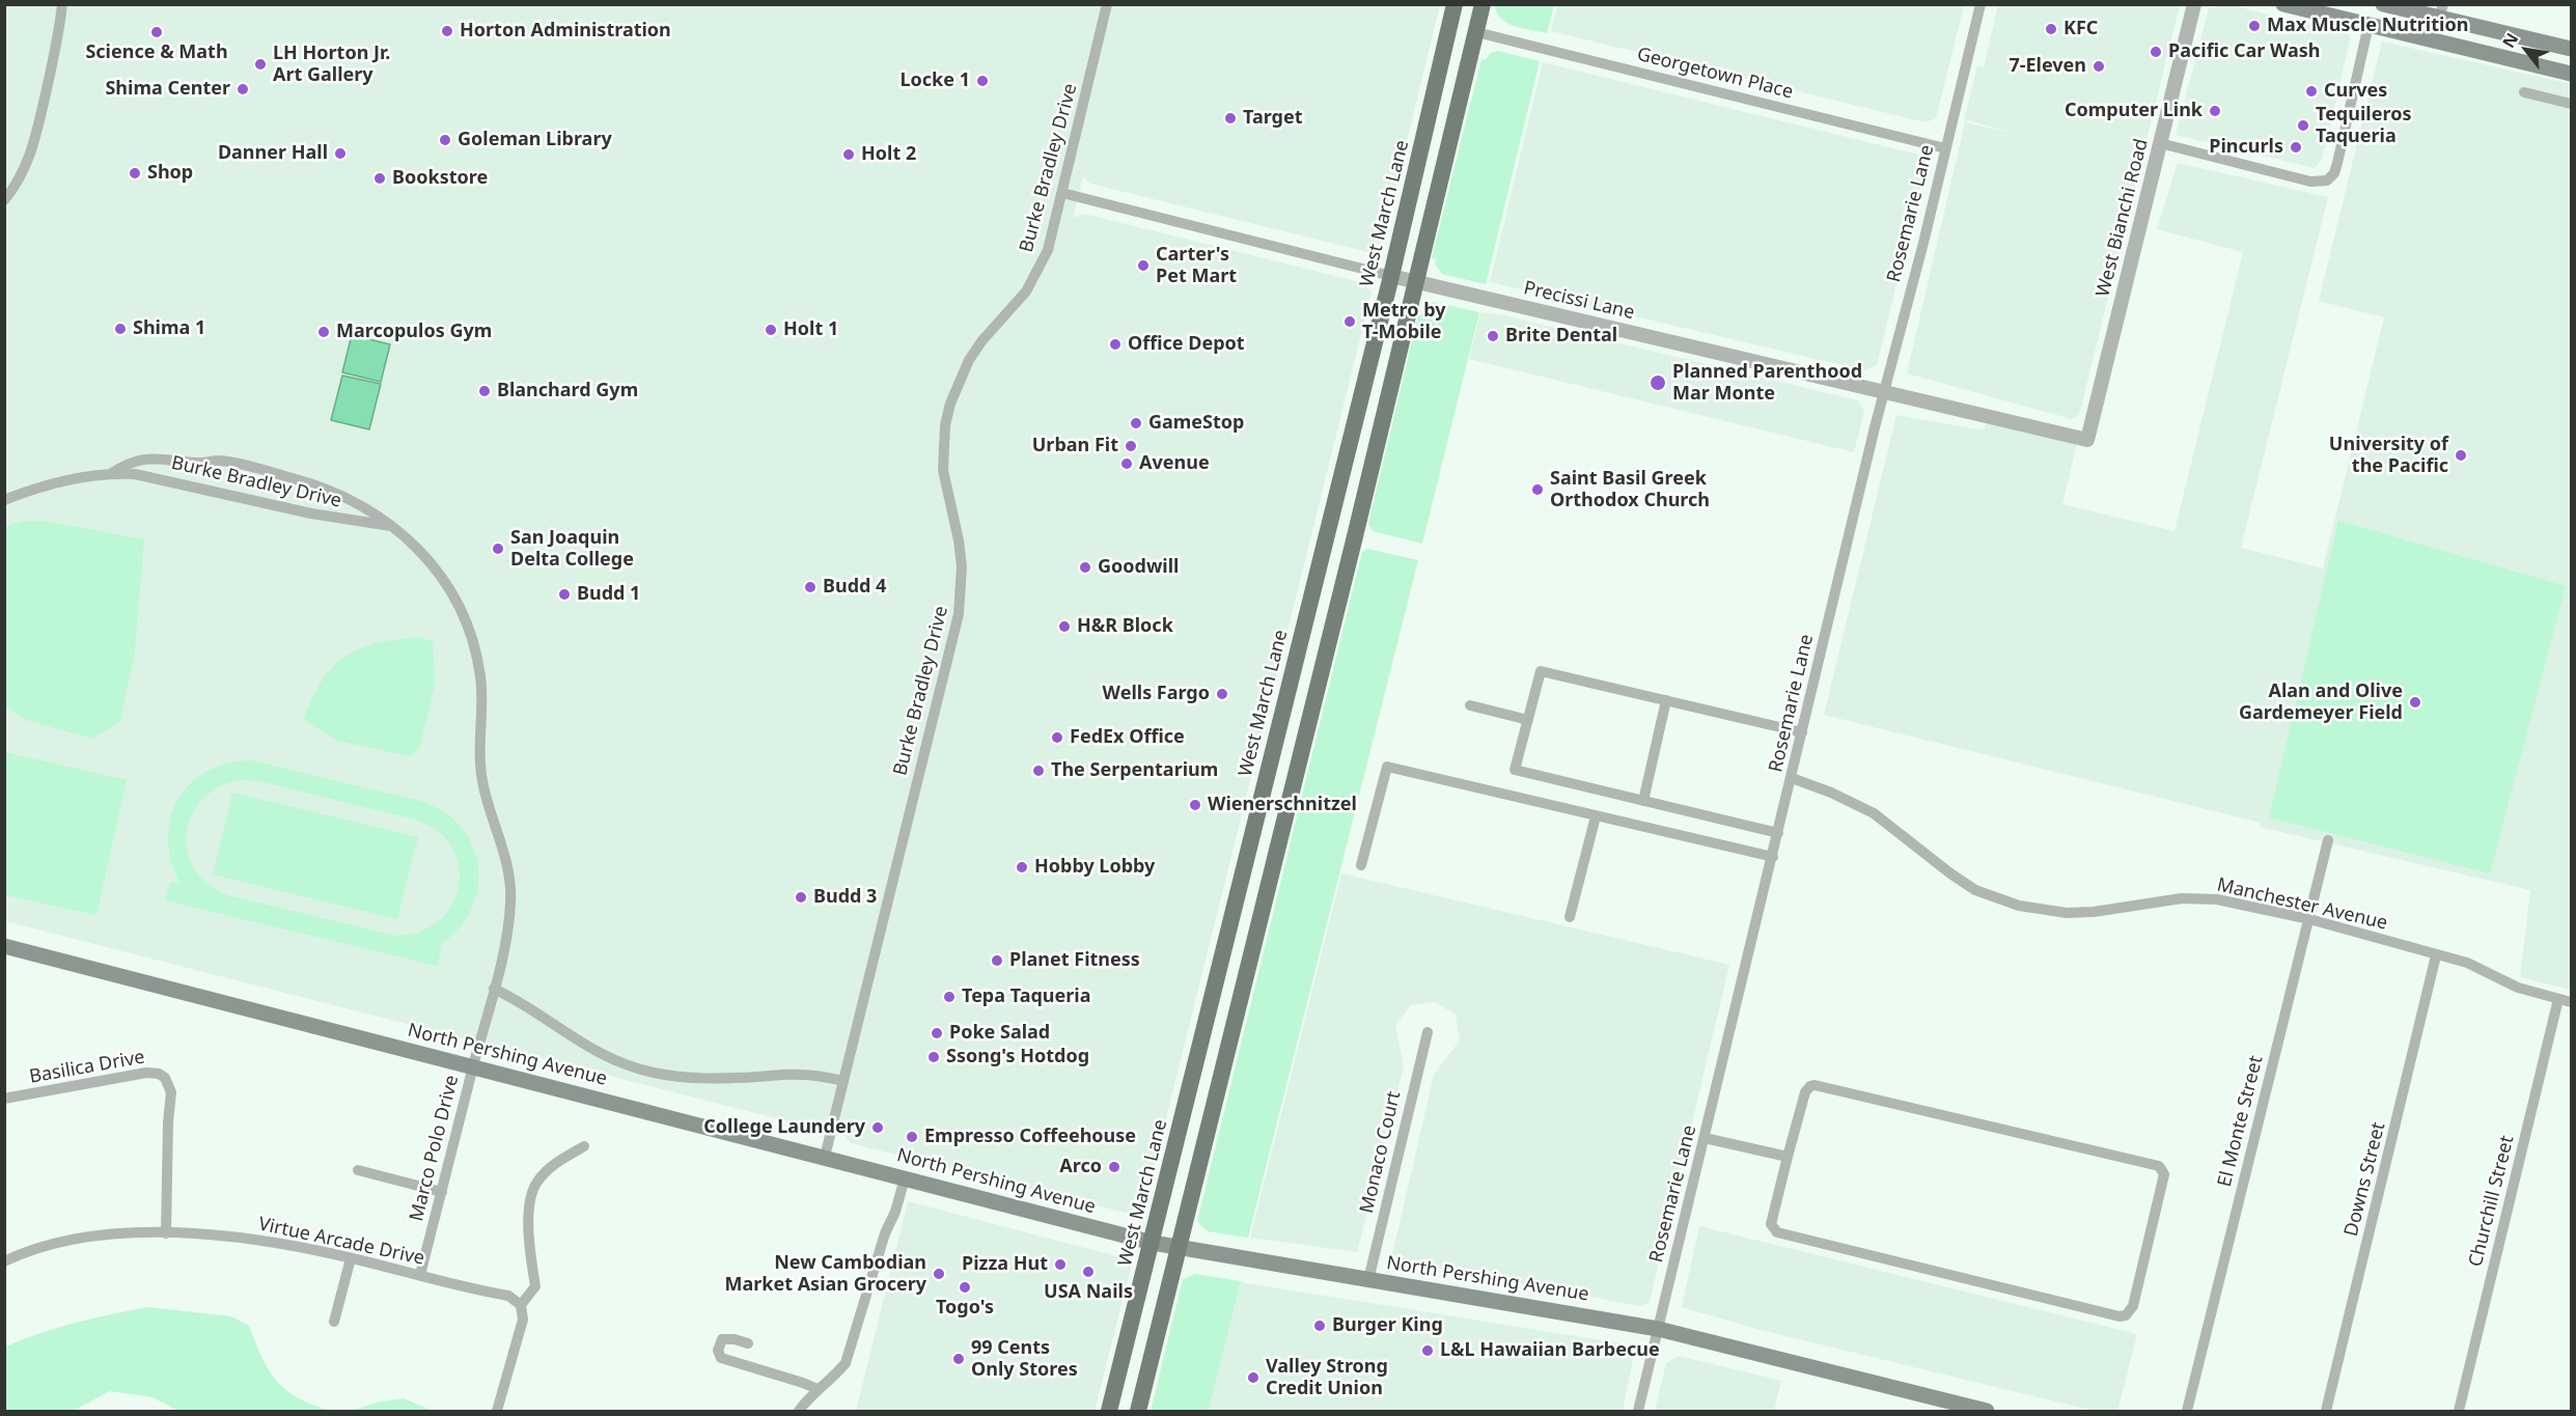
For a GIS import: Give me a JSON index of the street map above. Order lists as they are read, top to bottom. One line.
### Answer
{"streets":{"main road":["West March Lane","North Pershing Avenue"],"street":["Georgetown Place","Burke Bradley Drive","Rosemarie Lane","West Bianchi Road","Precissi Lane","Manchester Avenue","Basilica Drive","El Monte Street","Marco Polo Drive","Monaco Court","Downs Street","Churchill Street","Virtue Arcade Drive"]},"crossings":[["Georgetown Place","Rosemarie Lane"],["Burke Bradley Drive","Precissi Lane"],["Burke Bradley Drive","North Pershing Avenue"],["Burke Bradley Drive","Marco Polo Drive"],["West March Lane","Precissi Lane"],["West March Lane","North Pershing Avenue"],["Rosemarie Lane","Precissi Lane"],["Rosemarie Lane","Manchester Avenue"],["Rosemarie Lane","North Pershing Avenue"],["West Bianchi Road","Precissi Lane"],["Manchester Avenue","El Monte Street"],["Manchester Avenue","Downs Street"],["Manchester Avenue","Churchill Street"],["North Pershing Avenue","Marco Polo Drive"],["North Pershing Avenue","Monaco Court"],["Basilica Drive","Virtue Arcade Drive"],["Marco Polo Drive","Virtue Arcade Drive"]],"places":["Max Muscle Nutrition","KFC","Horton Administration","Science & Math","Pacific Car Wash","LH Horton Jr. Art Gallery","7-Eleven","Locke 1","Shima Center","Curves","Computer Link","Target","Tequileros Taqueria","Goleman Library","Pincurls","Danner Hall","Holt 2","Shop","Bookstore","Carter's Pet Mart","Metro by T-Mobile","Shima 1","Holt 1","Marcopulos Gym","Brite Dental","Office Depot","Planned Parenthood Mar Monte","Blanchard Gym","GameStop","Urban Fit","University of the Pacific","Avenue","Saint Basil Greek Orthodox Church","San Joaquin Delta College","Goodwill","Budd 4","Budd 1","H&R Block","Wells Fargo","Alan and Olive Gardemeyer Field","FedEx Office","The Serpentarium","Wienerschnitzel","Hobby Lobby","Budd 3","Planet Fitness","Tepa Taqueria","Poke Salad","Ssong's Hotdog","College Laundery","Empresso Coffeehouse","Arco","Pizza Hut","USA Nails","New Cambodian Market Asian Grocery","Togo's","Burger King","L&L Hawaiian Barbecue","99 Cents Only Stores","Valley Strong Credit Union"],"north":"top left"}
